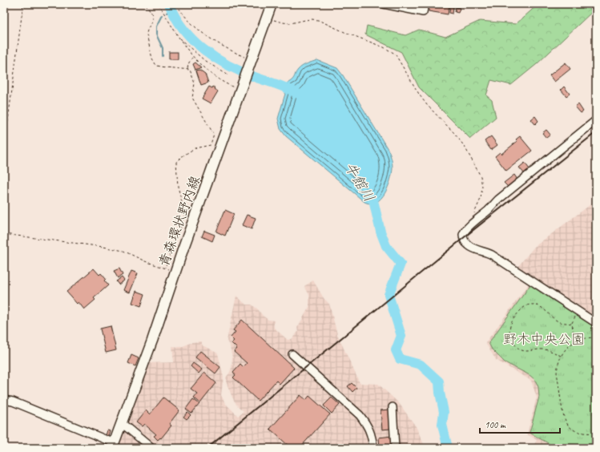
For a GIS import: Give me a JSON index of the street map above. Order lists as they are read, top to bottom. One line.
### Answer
{"streets":{"main road":["青森環状野内線"]},"water":["牛館川"],"parks":["野木中央公園"],"scale_bar":"100 m"}
